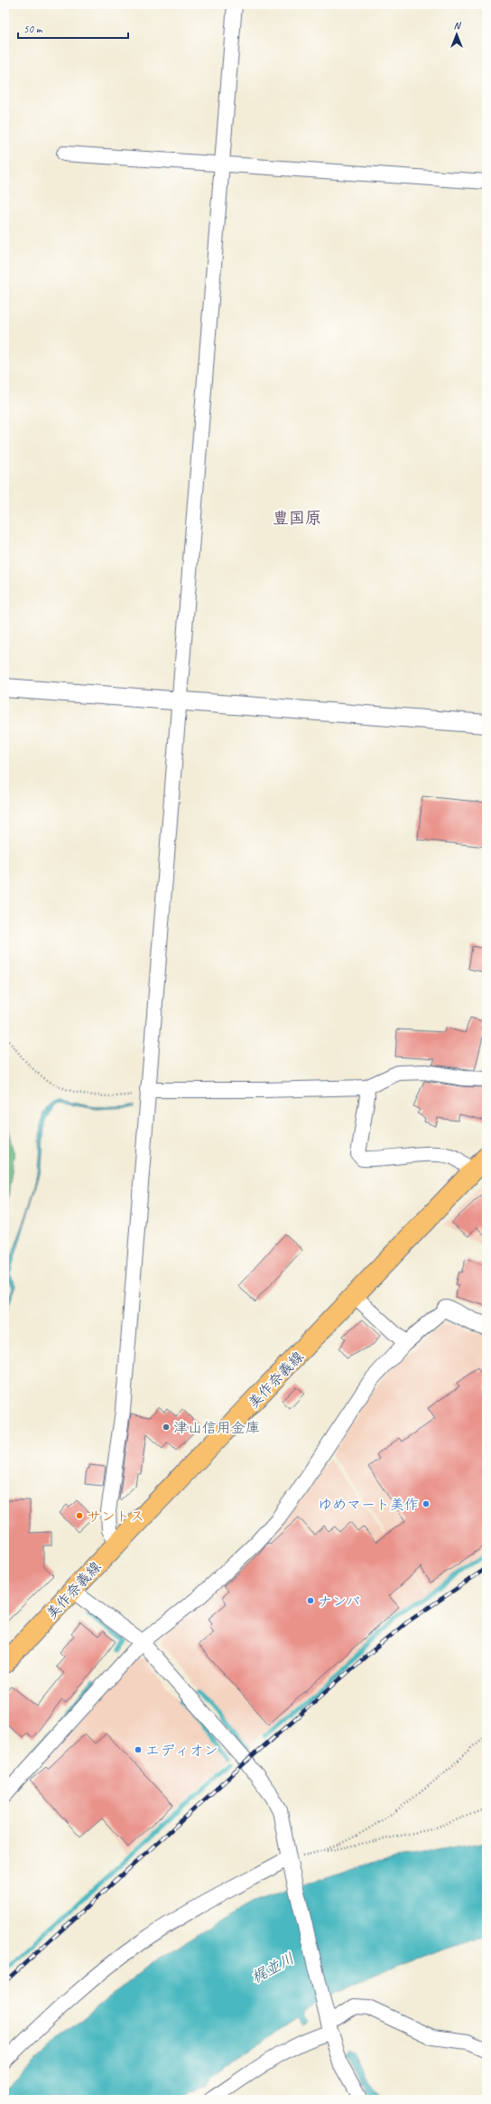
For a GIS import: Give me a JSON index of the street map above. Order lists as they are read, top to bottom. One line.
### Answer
{"streets":{"main road":["美作奈義線"]},"districts":["豊国原"],"water":["梶並川"],"places":["津山信用金庫","ゆめマート美作","サントス","ナンバ","エディオン"],"scale_bar":"50 m","north":"top"}
